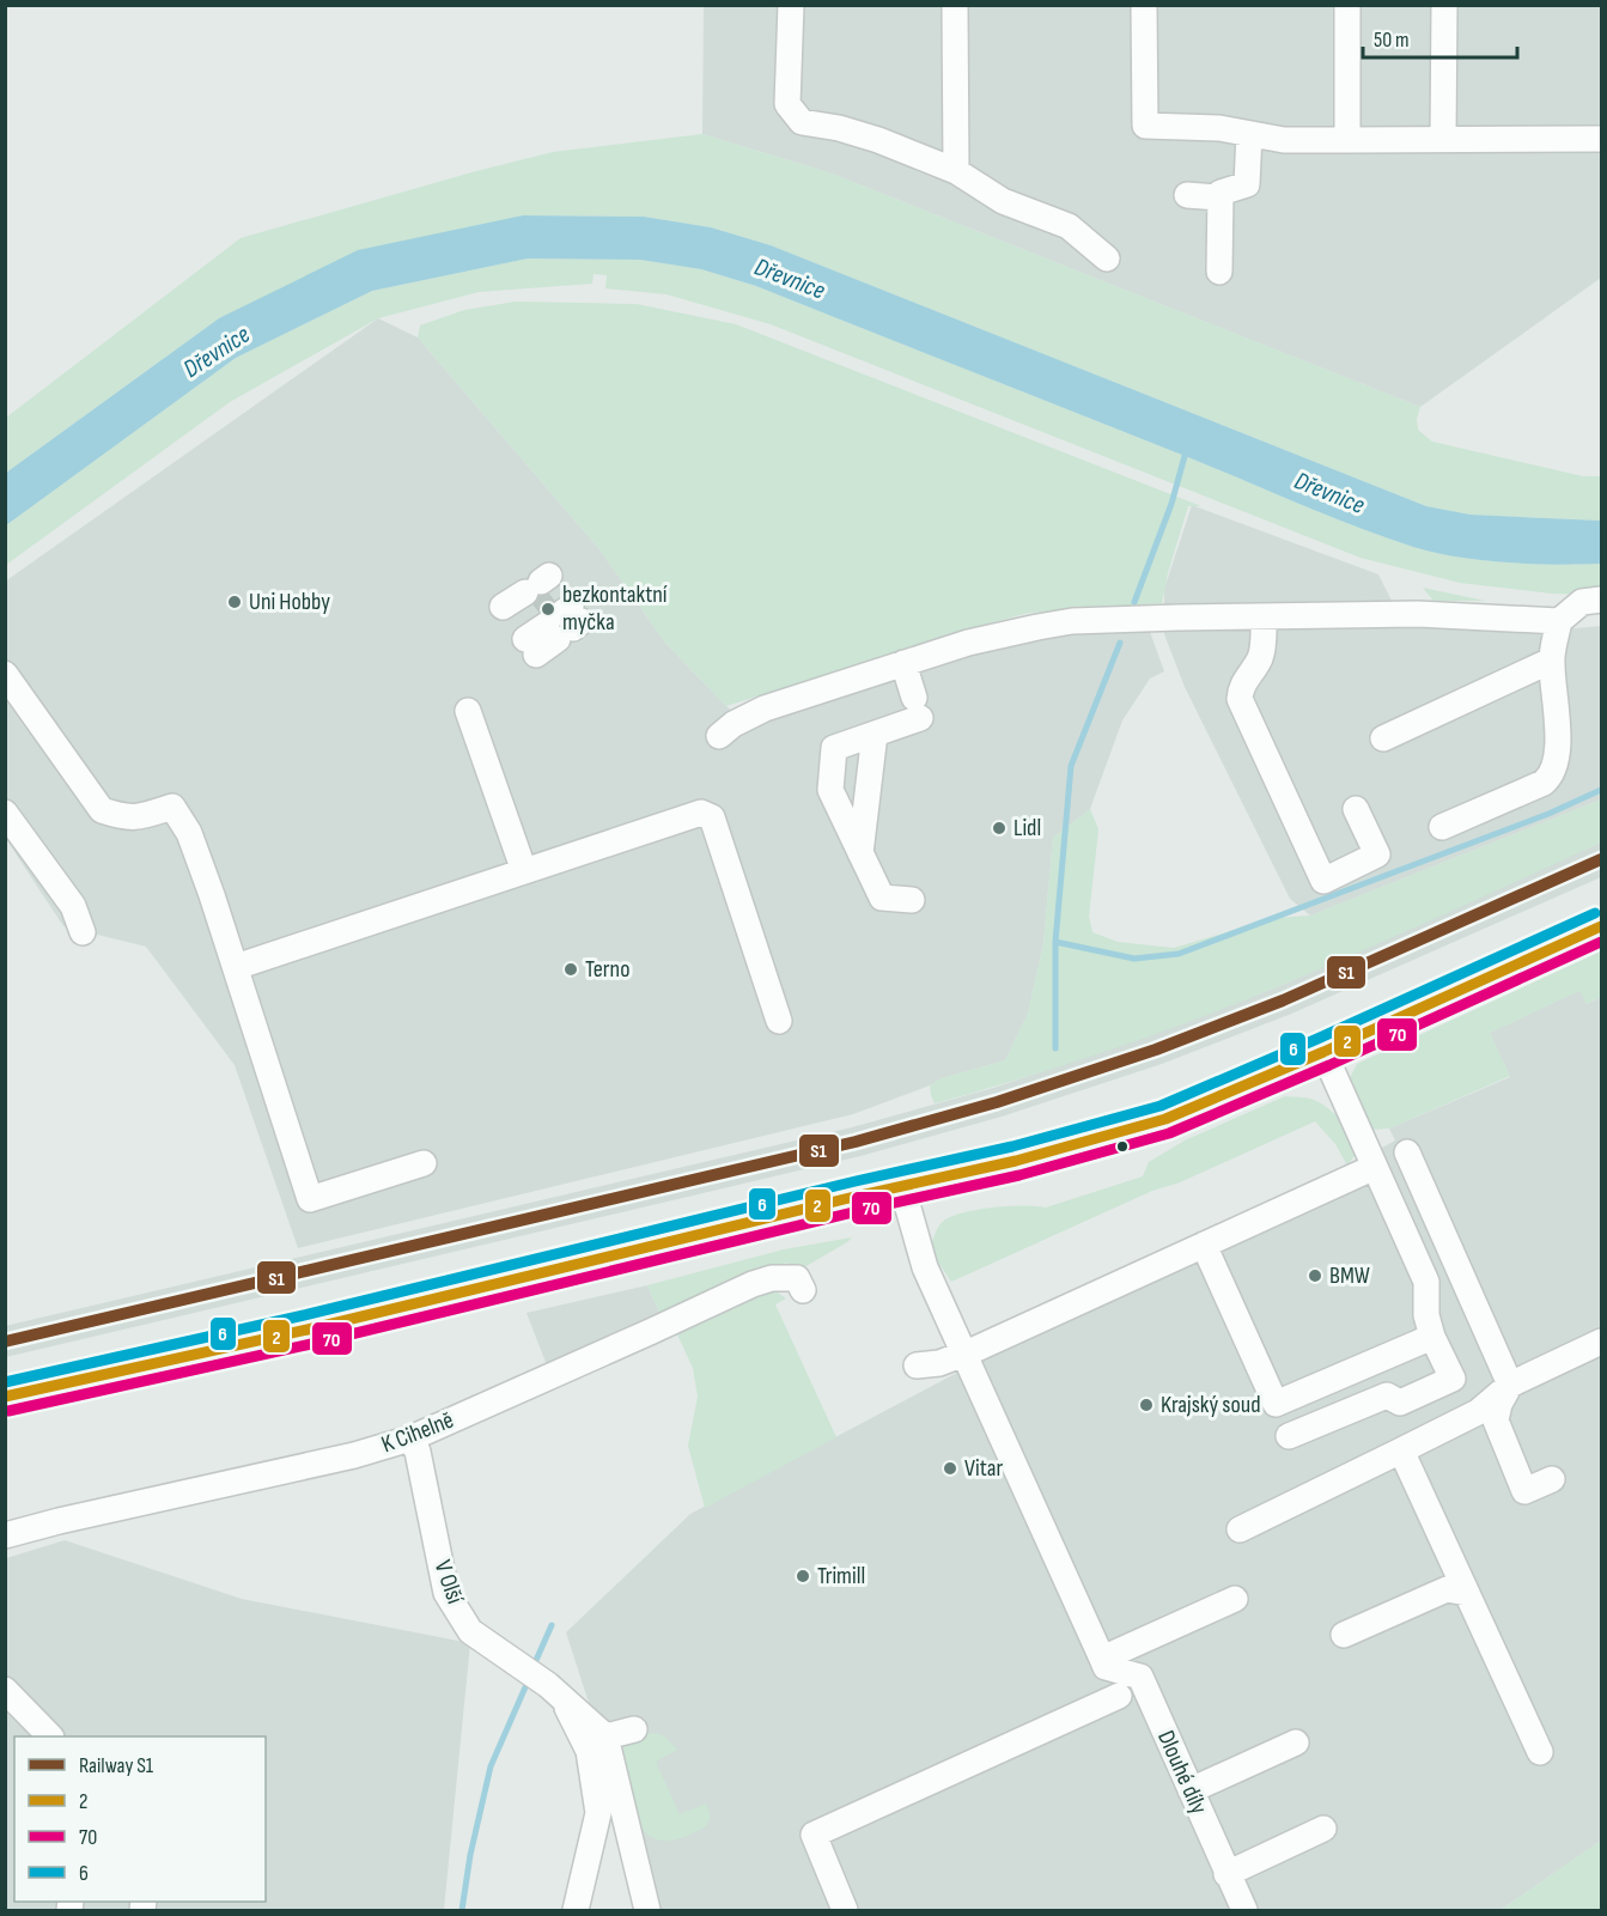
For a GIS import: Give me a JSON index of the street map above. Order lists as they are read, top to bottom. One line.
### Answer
{"streets":{"street":["K Cihelně","V Olší","Dlouhé díly"]},"crossings":[["K Cihelně","V Olší"]],"water":["Dřevnice"],"places":["Uni Hobby","bezkontaktní myčka","Lidl","Terno","BMW","Krajský soud","Vitar","Trimill"],"lines":["rail line S1","transit line 6","transit line 2","transit line 70"],"legend":["Railway S1","2","70","6"],"scale_bar":"50 m"}
